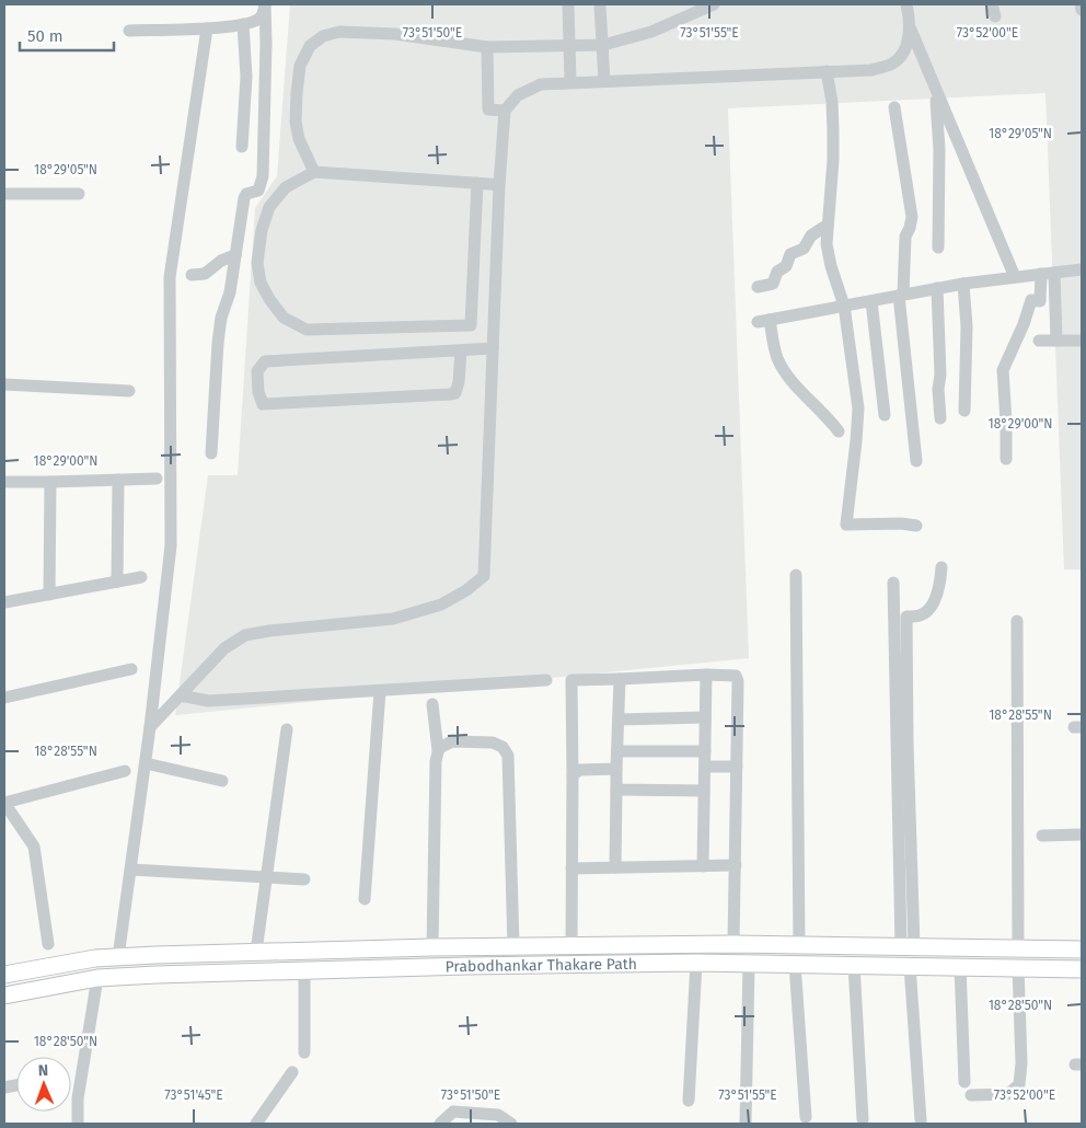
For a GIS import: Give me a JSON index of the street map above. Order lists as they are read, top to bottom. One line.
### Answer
{"streets":{"main road":["Prabodhankar Thakare Path"]},"scale_bar":"50 m","north":"top","coordinates":["73°51'50\"E","73°51'55\"E","73°52'00\"E","18°29'05\"N","18°29'00\"N","18°28'55\"N","18°28'50\"N","73°51'45\"E"]}
